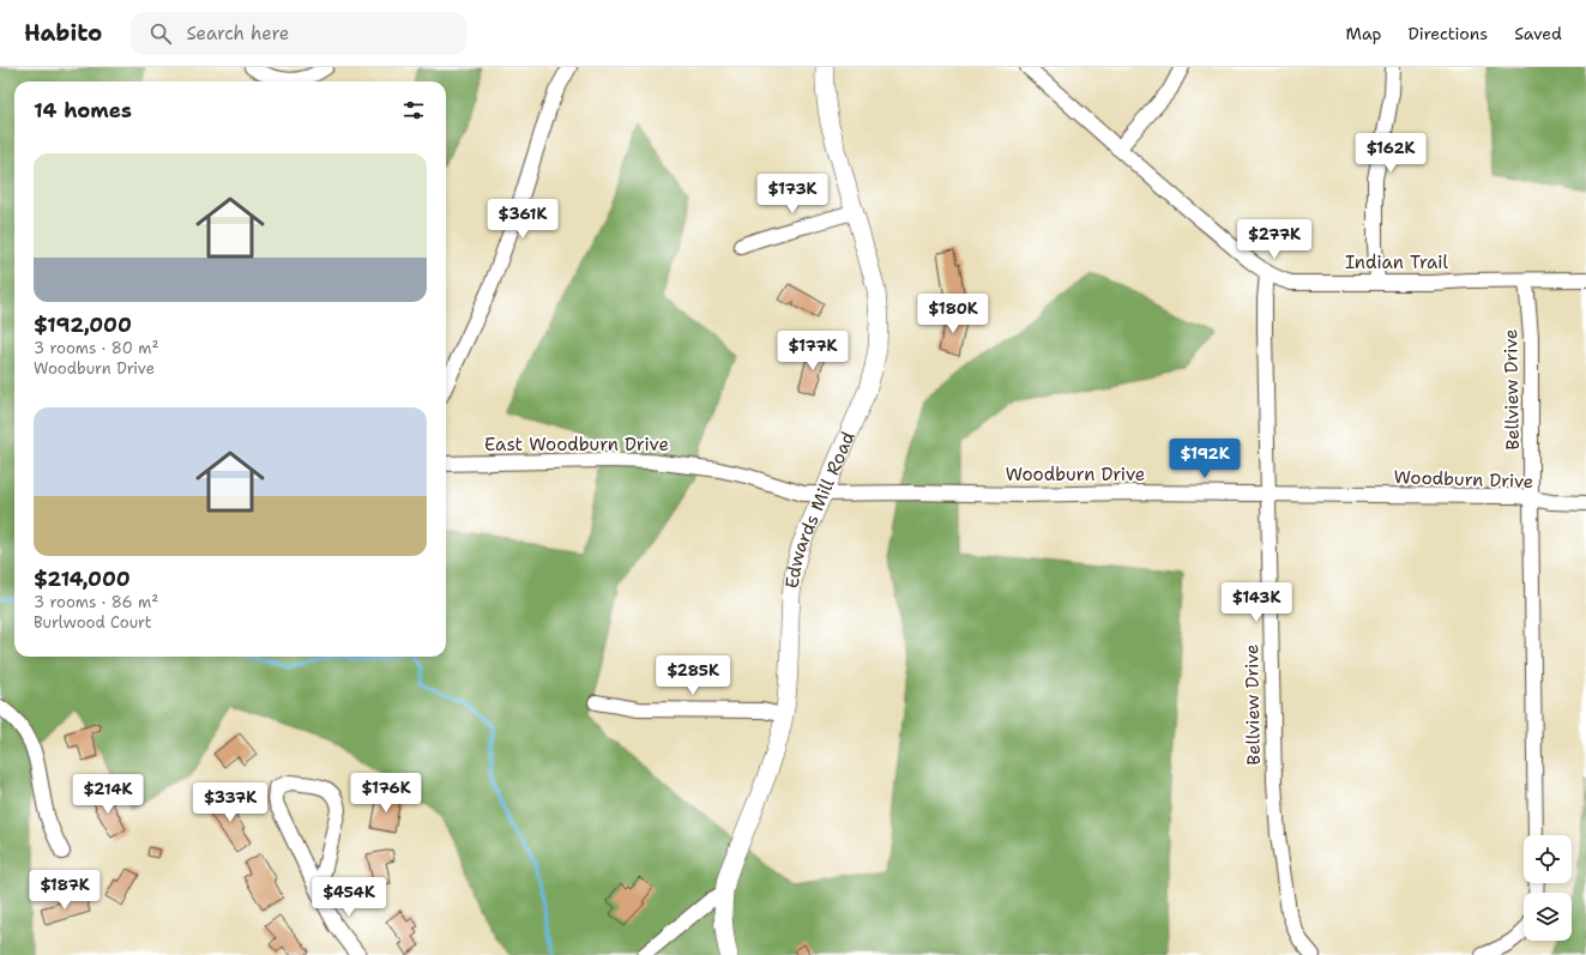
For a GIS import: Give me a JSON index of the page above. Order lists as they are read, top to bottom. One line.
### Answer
{"streets":{"street":["Indian Trail","Bellview Drive","East Woodburn Drive","Woodburn Drive","Edwards Mill Road"]},"crossings":[["Indian Trail","Bellview Drive"],["Bellview Drive","Woodburn Drive"],["East Woodburn Drive","Woodburn Drive"],["East Woodburn Drive","Edwards Mill Road"],["Woodburn Drive","Edwards Mill Road"]],"page":{"header":"Habito","search":"Search here","nav":["Map","Directions","Saved"],"heading":"14 homes","price":["$162K","$173K","$361K","$277K","$180K","$177K","$192K","$143K","$285K","$176K","$214K","$337K","$187K","$454K"],"list":[{"name":"$192,000","note":"3 rooms · 80 m² · Woodburn Drive"},{"name":"$214,000","note":"3 rooms · 86 m² · Burlwood Court"}]}}
